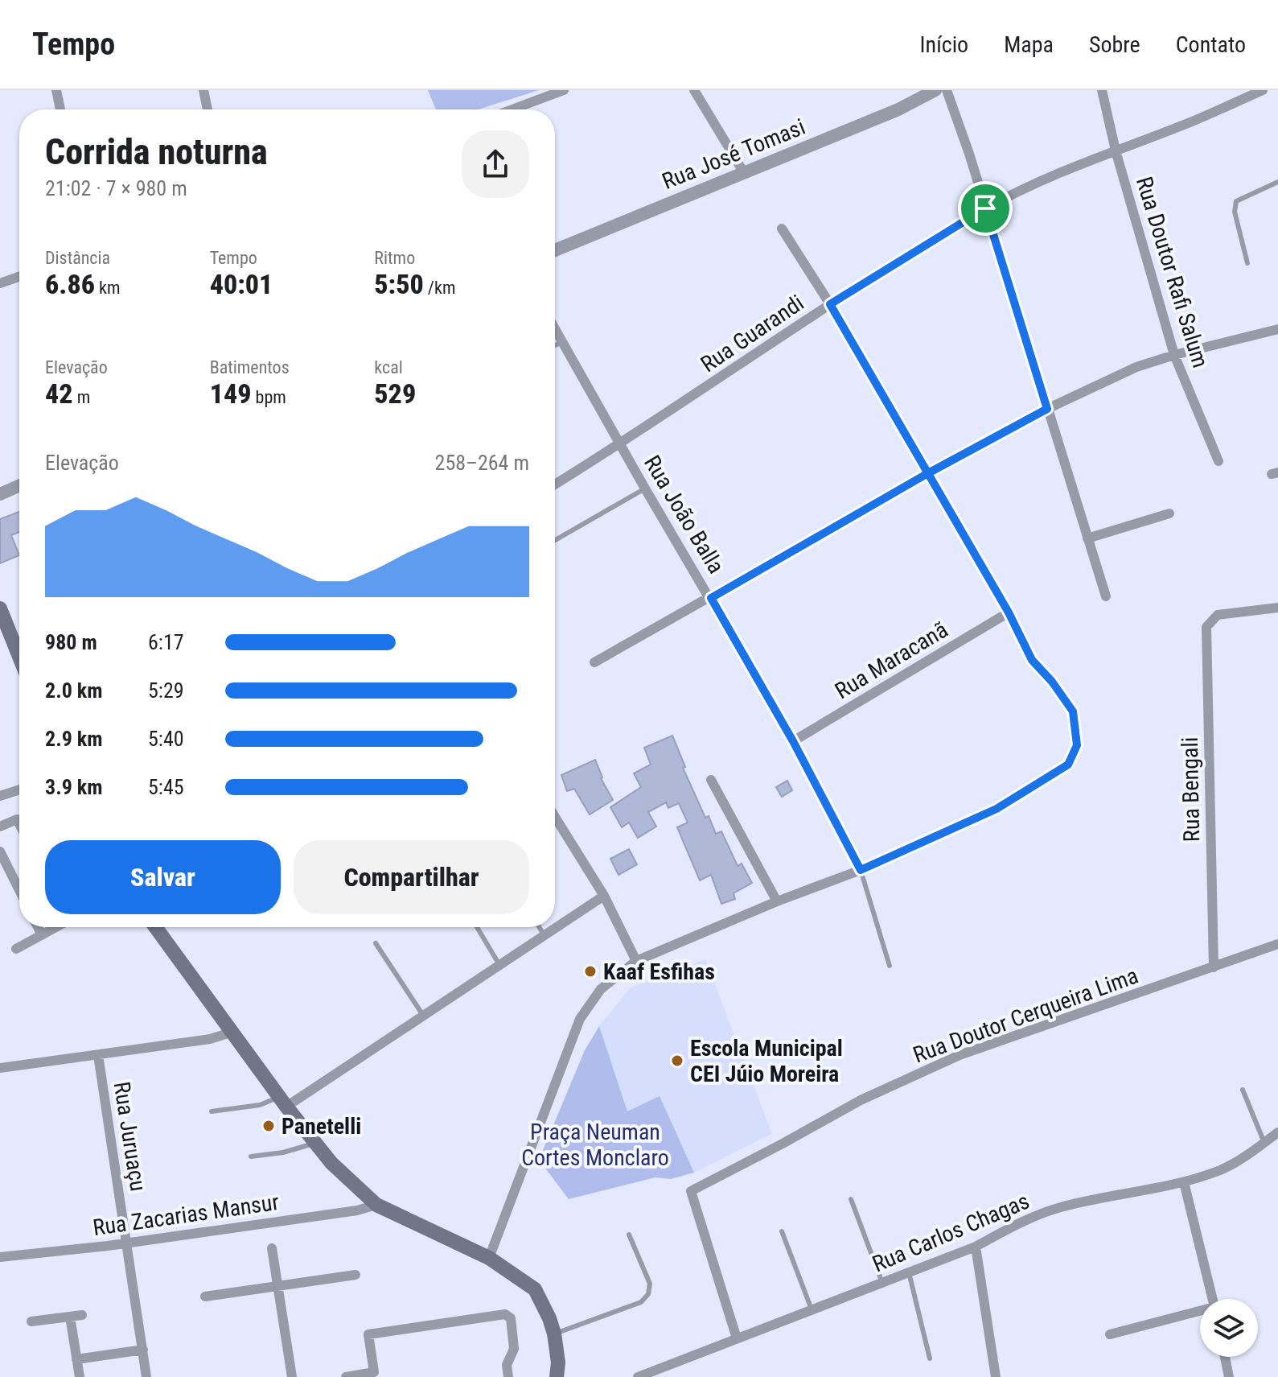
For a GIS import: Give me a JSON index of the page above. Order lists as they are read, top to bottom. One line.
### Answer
{"streets":{"street":["Rua José Tomasi","Rua Doutor Rafi Salum","Rua Guarandi","Rua João Balla","Rua Maracanã","Rua Bengali","Rua Doutor Cerqueira Lima","Rua Juruaçu","Rua Zacarias Mansur","Rua Carlos Chagas"]},"crossings":[["Rua Doutor Rafi Salum","Rua Guarandi"],["Rua Guarandi","Rua João Balla"],["Rua João Balla","Rua Maracanã"],["Rua Bengali","Rua Doutor Cerqueira Lima"],["Rua Doutor Cerqueira Lima","Rua Carlos Chagas"],["Rua Juruaçu","Rua Zacarias Mansur"]],"parks":["Praça Neuman Cortes Monclaro"],"places":["Kaaf Esfihas","Escola Municipal CEI Júio Moreira","Panetelli"],"page":{"header":"Tempo","nav":["Início","Mapa","Sobre","Contato"],"heading":["Corrida noturna","21:02 · 7 × 980 m"],"stats":[["Distância","6.86 km"],["Tempo","40:01"],["Ritmo","5:50 /km"],["Elevação","42 m"],["Batimentos","149 bpm"],["kcal","529"]],"chart":["Elevação","258–264 m"],"list":[{"name":"980 m","note":"6:17"},{"name":"2.0 km","note":"5:29"},{"name":"2.9 km","note":"5:40"},{"name":"3.9 km","note":"5:45"}],"buttons":["Salvar","Compartilhar"]}}
